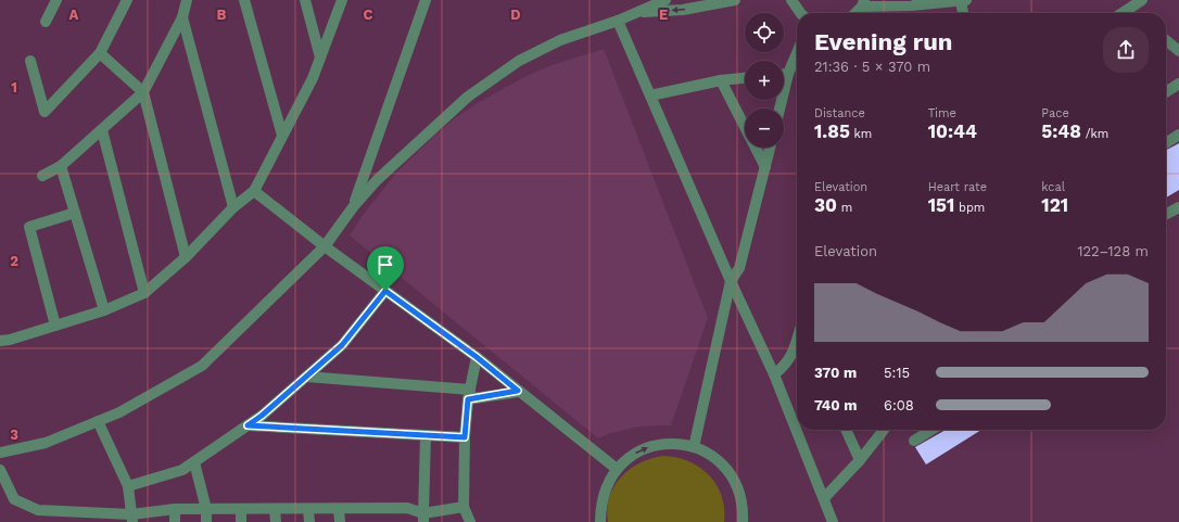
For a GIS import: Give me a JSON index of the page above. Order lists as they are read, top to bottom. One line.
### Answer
{"page":{"map_buttons":["+","−"],"heading":["Evening run","21:36 · 5 × 370 m"],"stats":[["Distance","1.85 km"],["Time","10:44"],["Pace","5:48 /km"],["Elevation","30 m"],["Heart rate","151 bpm"],["kcal","121"]],"chart":["Elevation","122–128 m"],"list":[{"name":"370 m","note":"5:15"},{"name":"740 m","note":"6:08"}]},"grid":{"columns":["A","B","C","D","E"],"rows":["1","2","3"]}}
